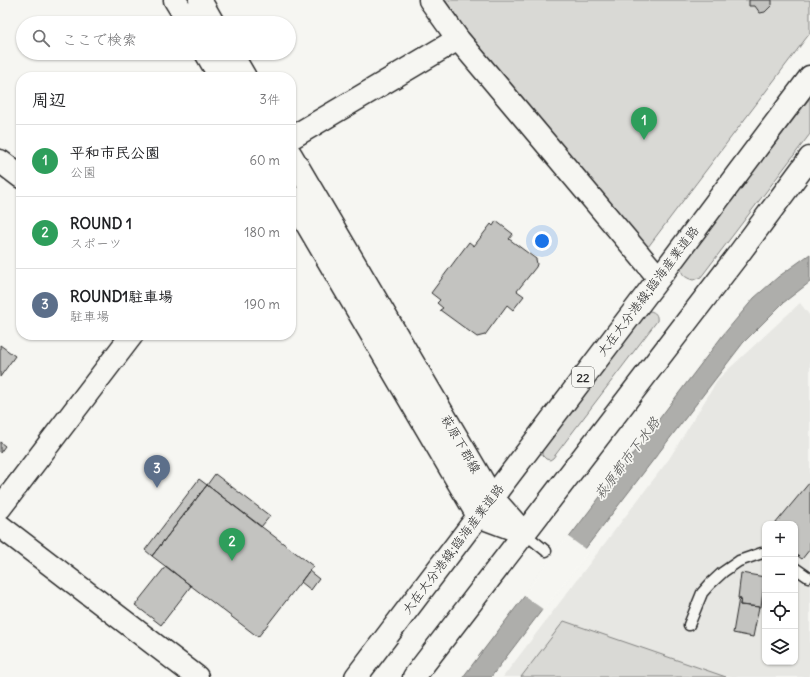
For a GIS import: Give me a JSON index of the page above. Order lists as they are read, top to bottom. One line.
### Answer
{"streets":{"main road":["大在大分港線;臨海産業道路","22","萩原下郡線"]},"crossings":[["大在大分港線;臨海産業道路","萩原下郡線"]],"water":["萩原都市下水路"],"page":{"search":"ここで検索","heading":["周辺","3件"],"pins":["1","3","2"],"list":[{"mark":"1","name":"平和市民公園","note":"公園","value":"60 m"},{"mark":"2","name":"ROUND 1","note":"スポーツ","value":"180 m"},{"mark":"3","name":"ROUND1駐車場","note":"駐車場","value":"190 m"}],"map_buttons":["+","−"]}}
